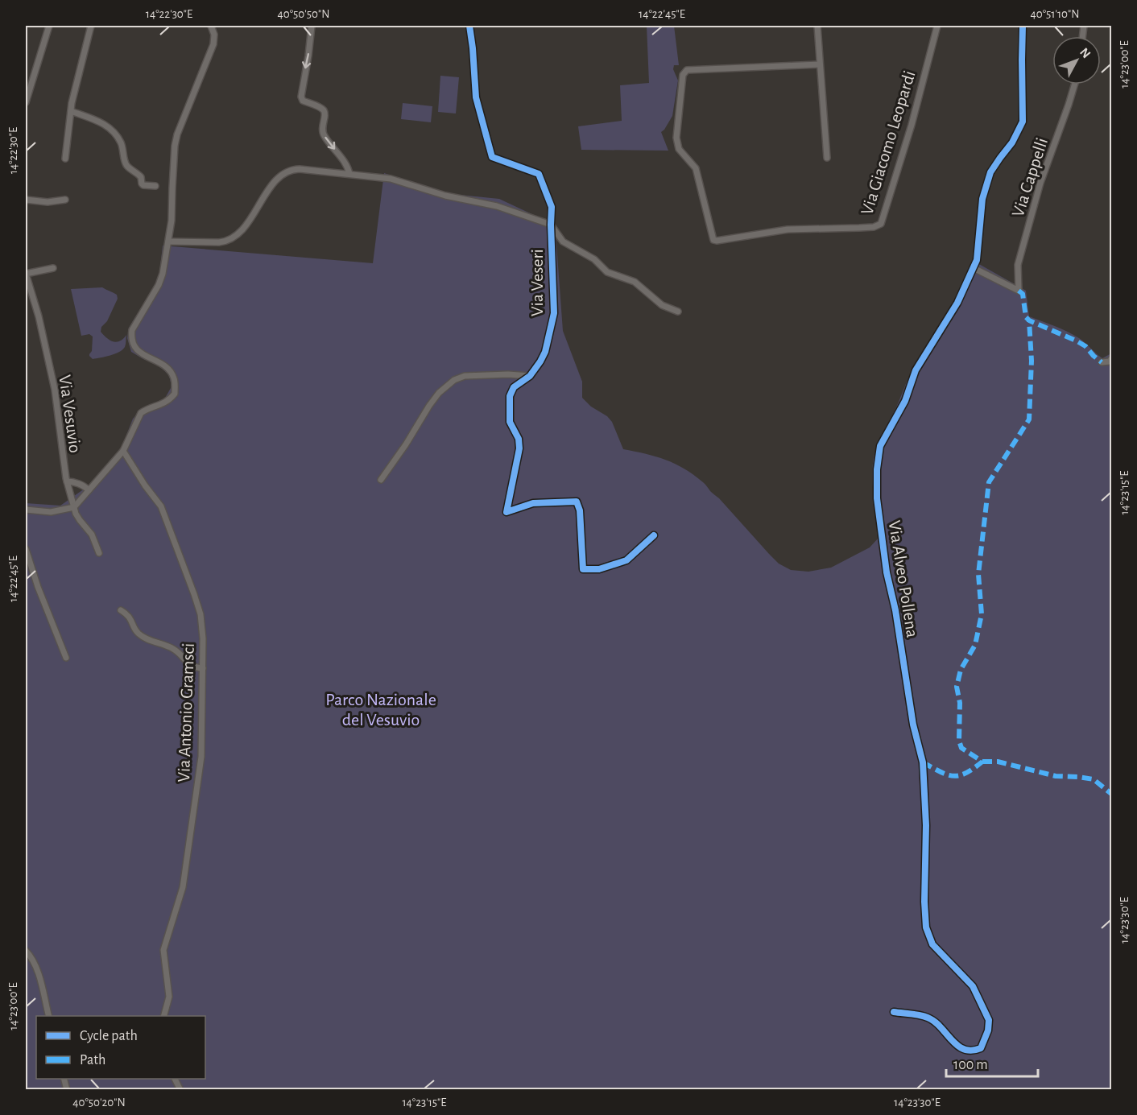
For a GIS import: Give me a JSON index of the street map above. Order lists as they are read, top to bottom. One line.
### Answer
{"streets":{"street":["Via Giacomo Leopardi","Via Cappelli","Via Veseri","Via Vesuvio","Via Alveo Pollena","Via Antonio Gramsci"]},"crossings":[["Via Cappelli","Via Alveo Pollena"]],"parks":["Parco Nazionale del Vesuvio"],"legend":["Cycle path","Path"],"scale_bar":"100 m","north":"top right","coordinates":["14°22'30\"E","40°50'50\"N","14°22'45\"E","40°51'10\"N","14°23'00\"E","14°23'15\"E","14°23'30\"E","40°50'20\"N"]}
